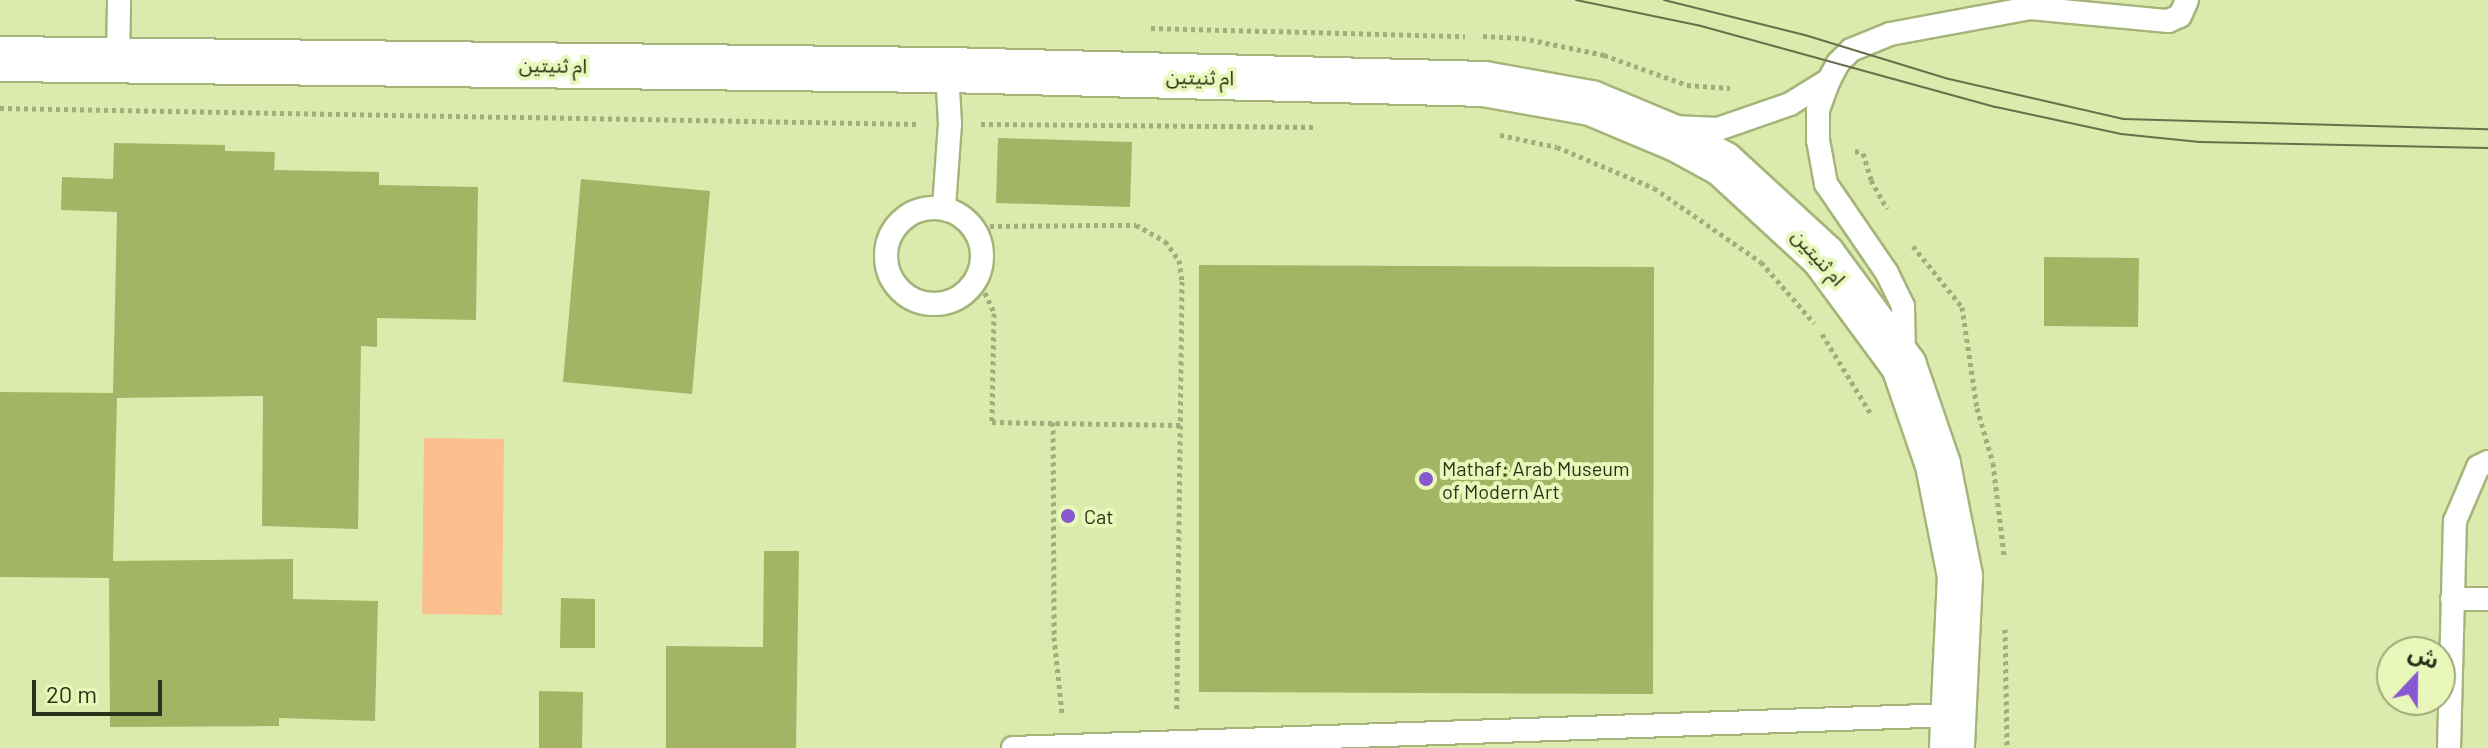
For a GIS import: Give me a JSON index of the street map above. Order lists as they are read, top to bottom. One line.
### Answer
{"streets":{"street":["ام ثنيتين"]},"places":["Mathaf: Arab Museum of Modern Art","Cat"],"scale_bar":"20 m","north":"top"}
